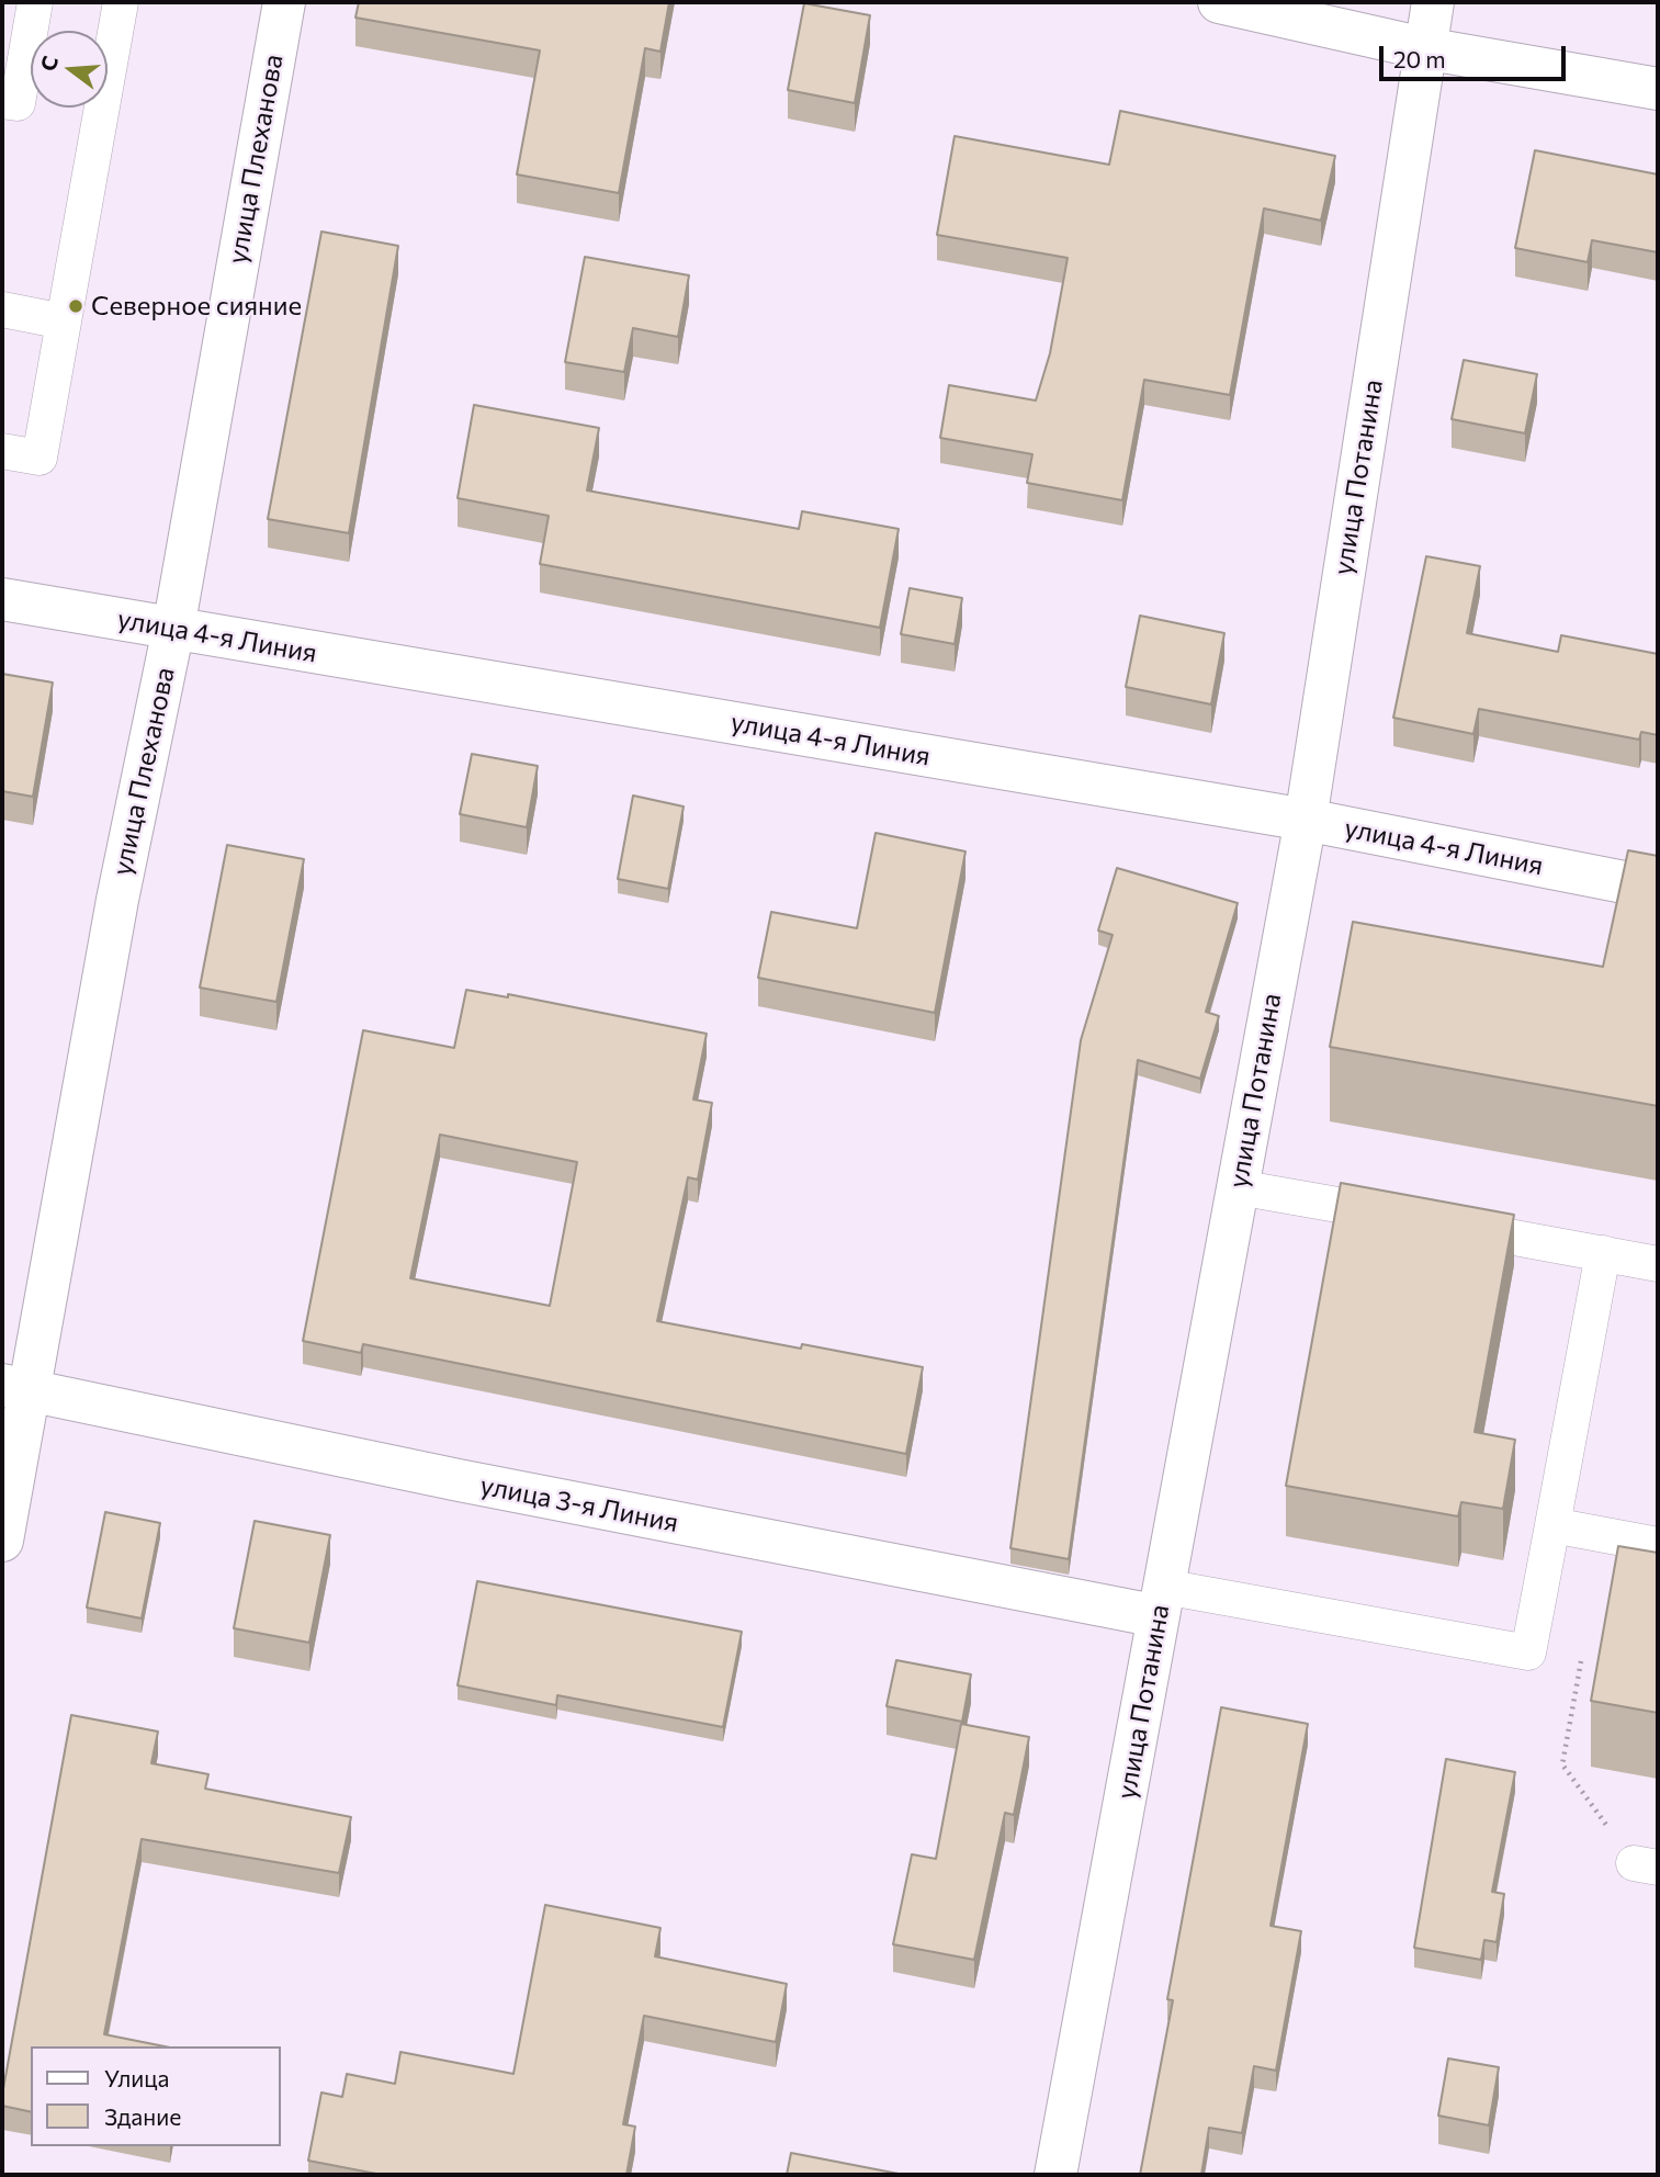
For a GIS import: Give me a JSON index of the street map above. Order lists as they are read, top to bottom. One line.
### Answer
{"streets":{"street":["улица Плеханова","улица Потанина","улица 4-я Линия","улица 3-я Линия"]},"crossings":[["улица Плеханова","улица 4-я Линия"],["улица Плеханова","улица 3-я Линия"],["улица Потанина","улица 4-я Линия"],["улица Потанина","улица 3-я Линия"]],"places":["Северное сияние"],"legend":["Улица","Здание"],"scale_bar":"20 m","north":"left"}
